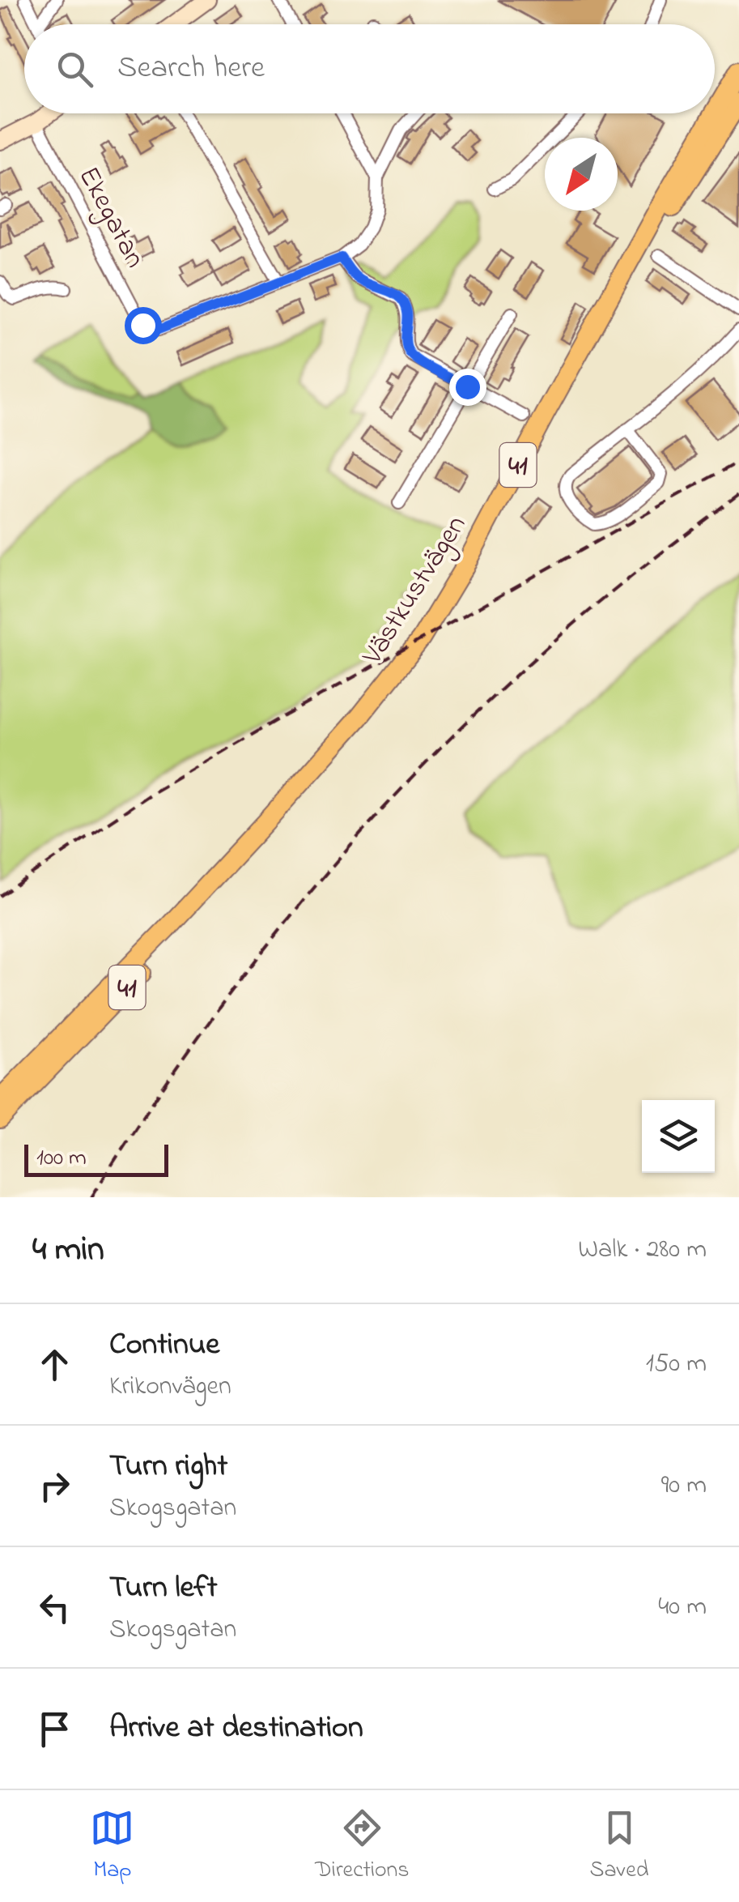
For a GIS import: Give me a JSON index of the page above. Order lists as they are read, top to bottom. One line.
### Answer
{"streets":{"main road":["41","Västkustvägen"],"street":["Ekegatan"]},"scale_bar":"100 m","north":"bottom left","page":{"search":"Search here","scale":"100 m","heading":["4 min","Walk · 280 m"],"list":[["Continue","Krikonvägen","150 m"],["Turn right","Skogsgatan","90 m"],["Turn left","Skogsgatan","40 m"],"Arrive at destination"],"nav":["Map","Directions","Saved"]}}
